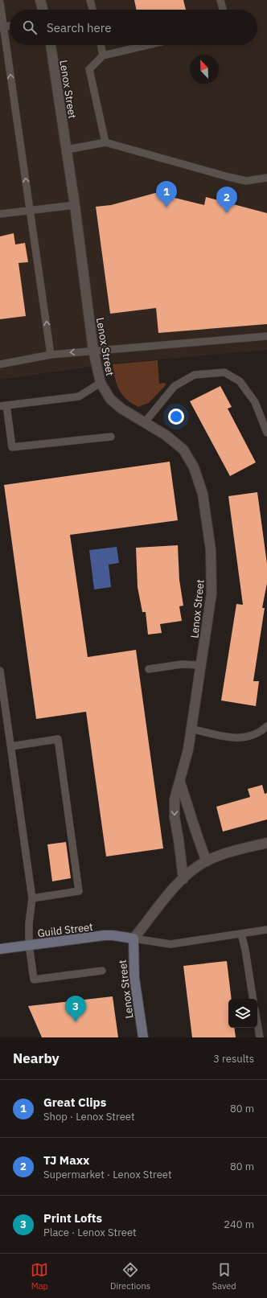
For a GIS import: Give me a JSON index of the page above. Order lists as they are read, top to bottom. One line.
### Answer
{"streets":{"street":["Lenox Street","Guild Street"]},"crossings":[["Lenox Street","Guild Street"]],"north":"top left","page":{"search":"Search here","pins":["1","2","3"],"heading":["Nearby","3 results"],"list":[{"mark":"1","name":"Great Clips","note":"Shop · Lenox Street","value":"80 m"},{"mark":"2","name":"TJ Maxx","note":"Supermarket · Lenox Street","value":"80 m"},{"mark":"3","name":"Print Lofts","note":"Place · Lenox Street","value":"240 m"}],"nav":["Map","Directions","Saved"]}}
